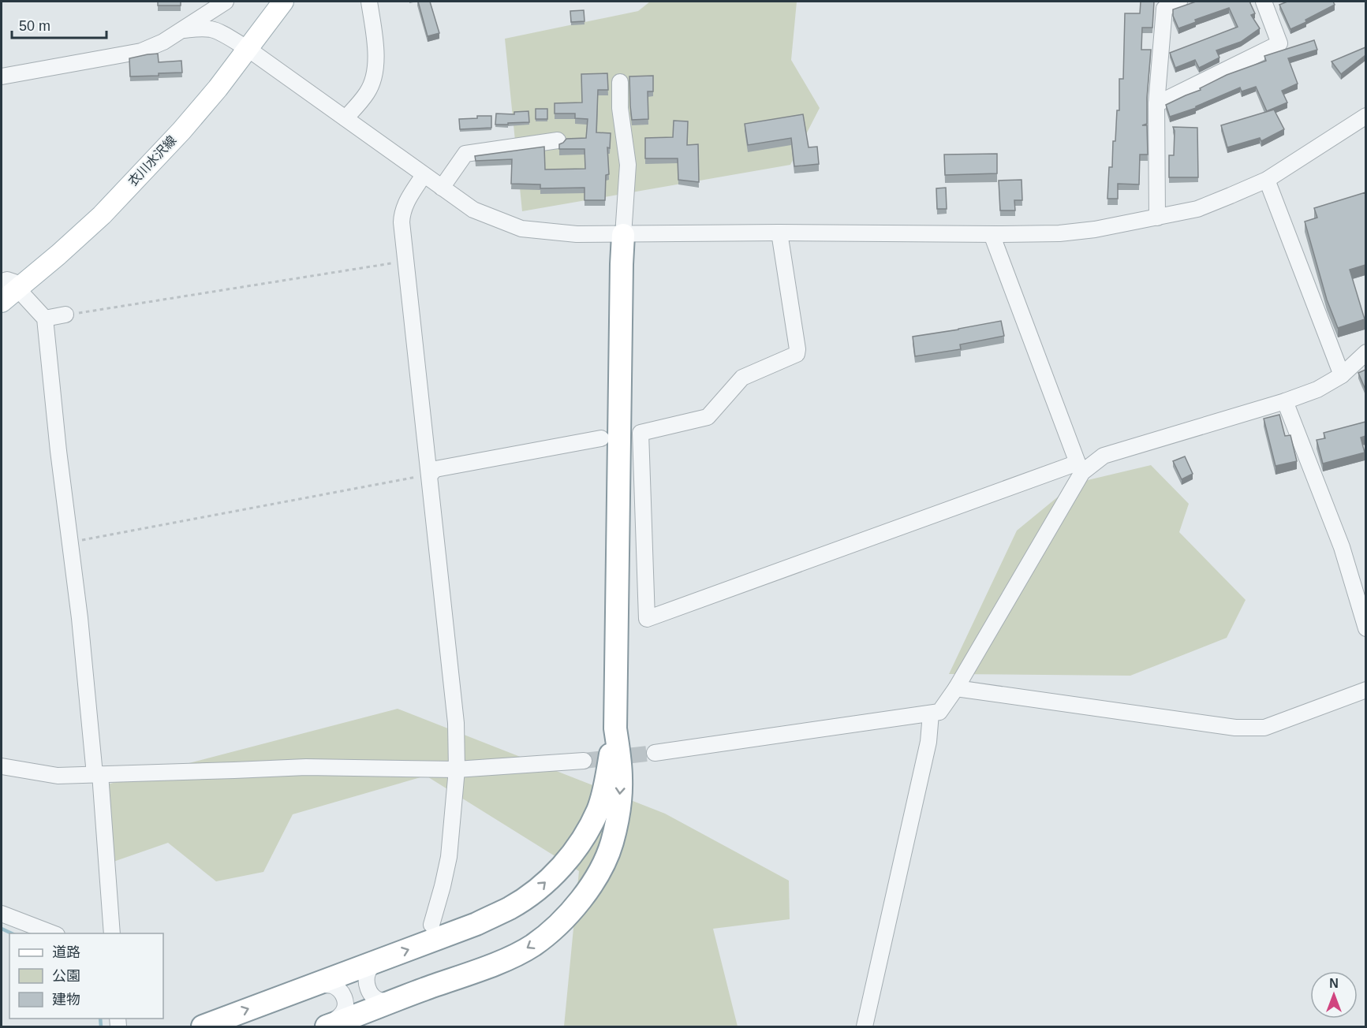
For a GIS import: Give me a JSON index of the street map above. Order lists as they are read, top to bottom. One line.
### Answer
{"streets":{"main road":["衣川水沢線"]},"legend":["道路","公園","建物"],"scale_bar":"50 m","north":"top"}
